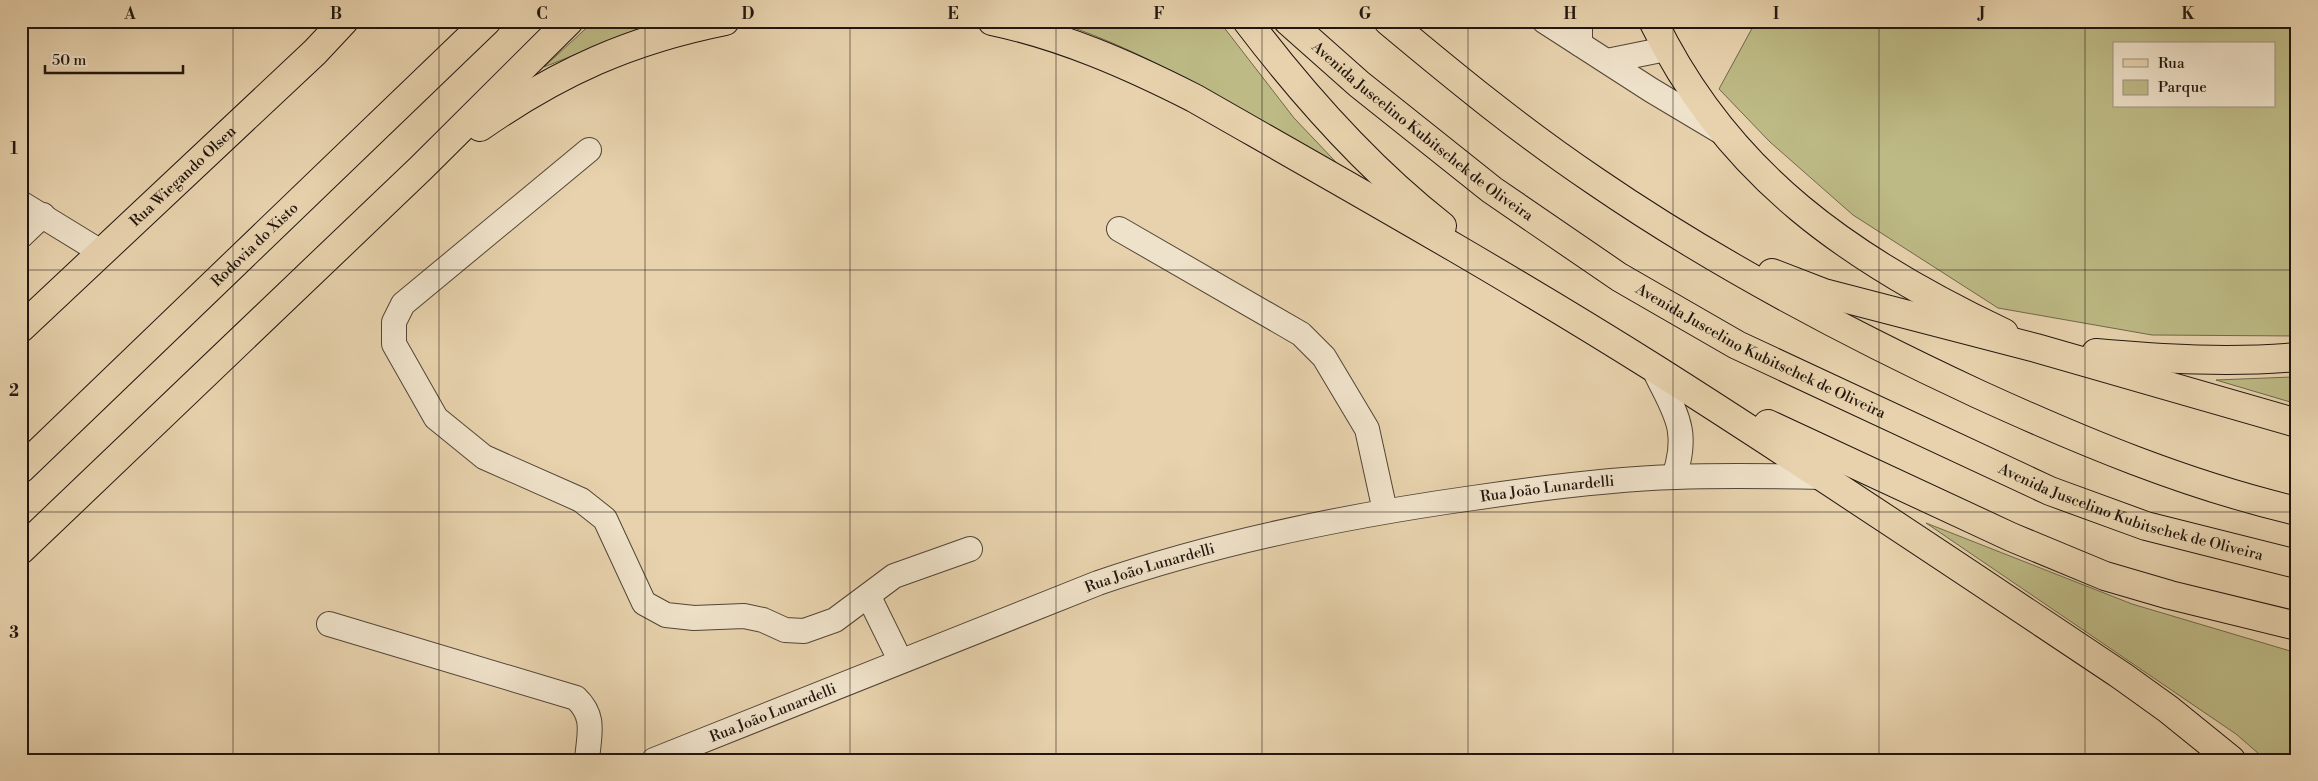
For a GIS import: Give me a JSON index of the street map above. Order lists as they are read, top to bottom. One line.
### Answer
{"streets":{"main road":["Avenida Juscelino Kubitschek de Oliveira","Rua Wiegando Olsen","Rodovia do Xisto"],"street":["Rua João Lunardelli"]},"legend":["Rua","Parque"],"scale_bar":"50 m","grid":{"columns":["A","B","C","D","E","F","G","H","I","J","K"],"rows":["1","2","3"]}}
